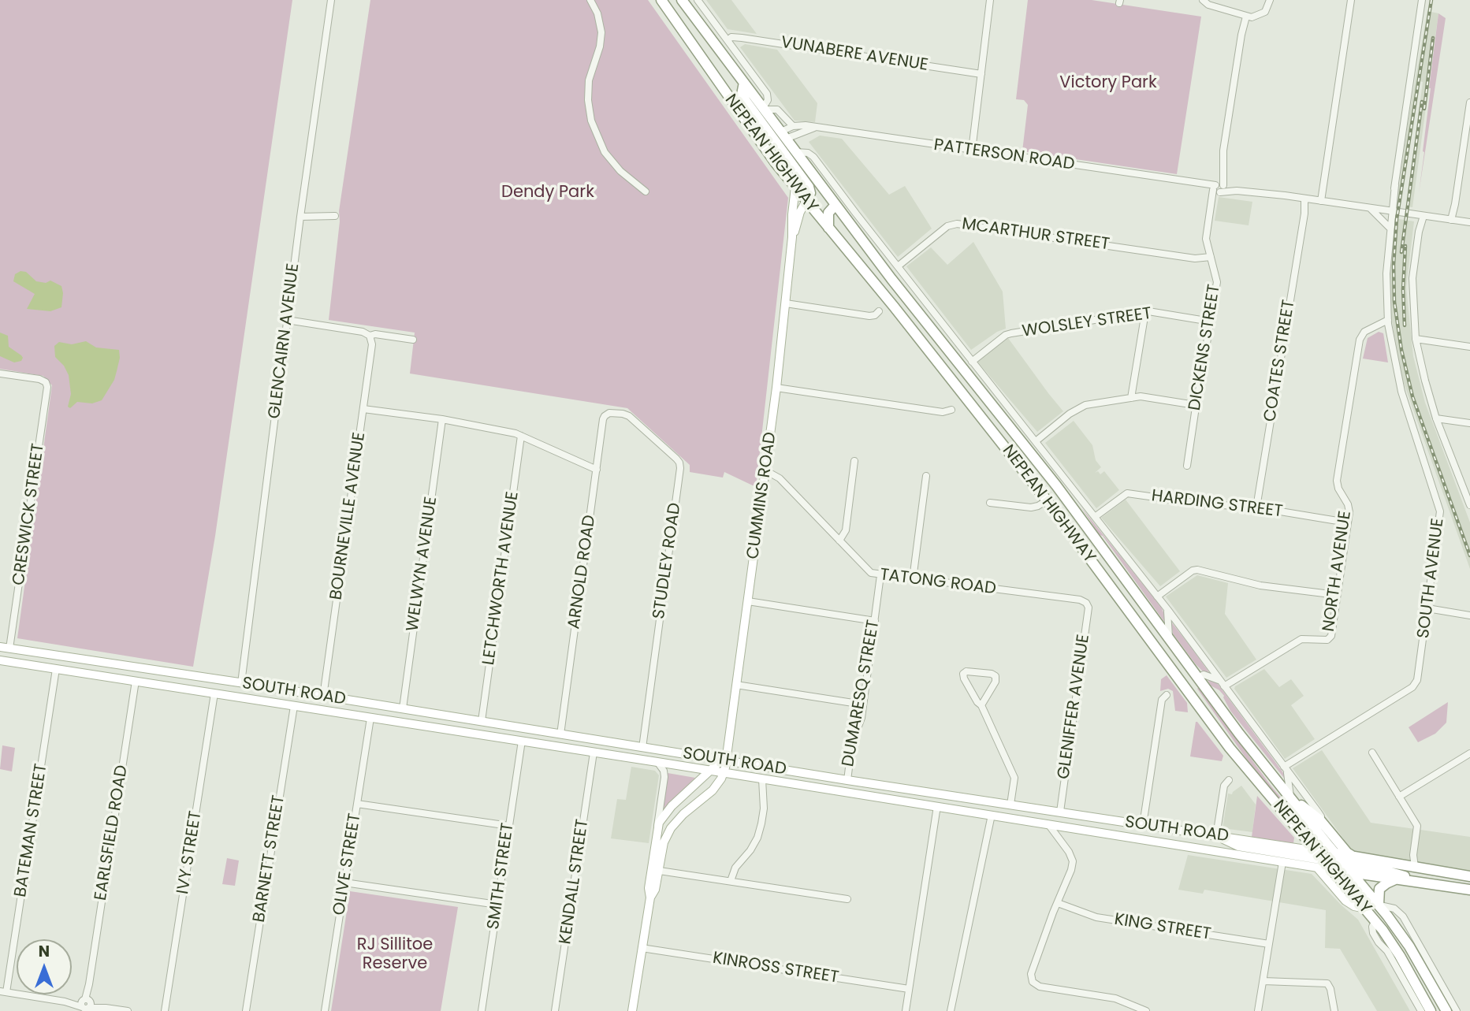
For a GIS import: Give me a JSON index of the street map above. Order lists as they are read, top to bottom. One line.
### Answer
{"streets":{"highway":["NEPEAN HIGHWAY","SOUTH ROAD"],"main road":["CUMMINS ROAD"],"street":["VUNABERE AVENUE","PATTERSON ROAD","MCARTHUR STREET","WOLSLEY STREET","GLENCAIRN AVENUE","DICKENS STREET","COATES STREET","HARDING STREET","CRESWICK STREET","BOURNEVILLE AVENUE","STUDLEY ROAD","WELWYN AVENUE","NORTH AVENUE","ARNOLD ROAD","LETCHWORTH AVENUE","SOUTH AVENUE","TATONG ROAD","DUMARESQ STREET","GLENIFFER AVENUE","BATEMAN STREET","EARLSFIELD ROAD","IVY STREET","BARNETT STREET","OLIVE STREET","SMITH STREET","KENDALL STREET","KING STREET","KINROSS STREET"]},"crossings":[["NEPEAN HIGHWAY","PATTERSON ROAD"],["NEPEAN HIGHWAY","CUMMINS ROAD"],["NEPEAN HIGHWAY","SOUTH ROAD"],["PATTERSON ROAD","DICKENS STREET"],["PATTERSON ROAD","COATES STREET"],["MCARTHUR STREET","DICKENS STREET"],["WOLSLEY STREET","DICKENS STREET"],["GLENCAIRN AVENUE","SOUTH ROAD"],["COATES STREET","HARDING STREET"],["CUMMINS ROAD","TATONG ROAD"],["CUMMINS ROAD","SOUTH ROAD"],["HARDING STREET","NORTH AVENUE"],["CRESWICK STREET","SOUTH ROAD"],["BOURNEVILLE AVENUE","SOUTH ROAD"],["STUDLEY ROAD","ARNOLD ROAD"],["STUDLEY ROAD","SOUTH ROAD"],["WELWYN AVENUE","SOUTH ROAD"],["NORTH AVENUE","SOUTH AVENUE"],["ARNOLD ROAD","SOUTH ROAD"],["LETCHWORTH AVENUE","SOUTH ROAD"],["TATONG ROAD","DUMARESQ STREET"],["TATONG ROAD","GLENIFFER AVENUE"],["SOUTH ROAD","DUMARESQ STREET"],["SOUTH ROAD","GLENIFFER AVENUE"],["SOUTH ROAD","BATEMAN STREET"],["SOUTH ROAD","EARLSFIELD ROAD"],["SOUTH ROAD","IVY STREET"],["SOUTH ROAD","BARNETT STREET"],["SOUTH ROAD","OLIVE STREET"],["SOUTH ROAD","SMITH STREET"],["SOUTH ROAD","KENDALL STREET"]],"parks":["Victory Park","Dendy Park","RJ Sillitoe Reserve"],"north":"top"}
